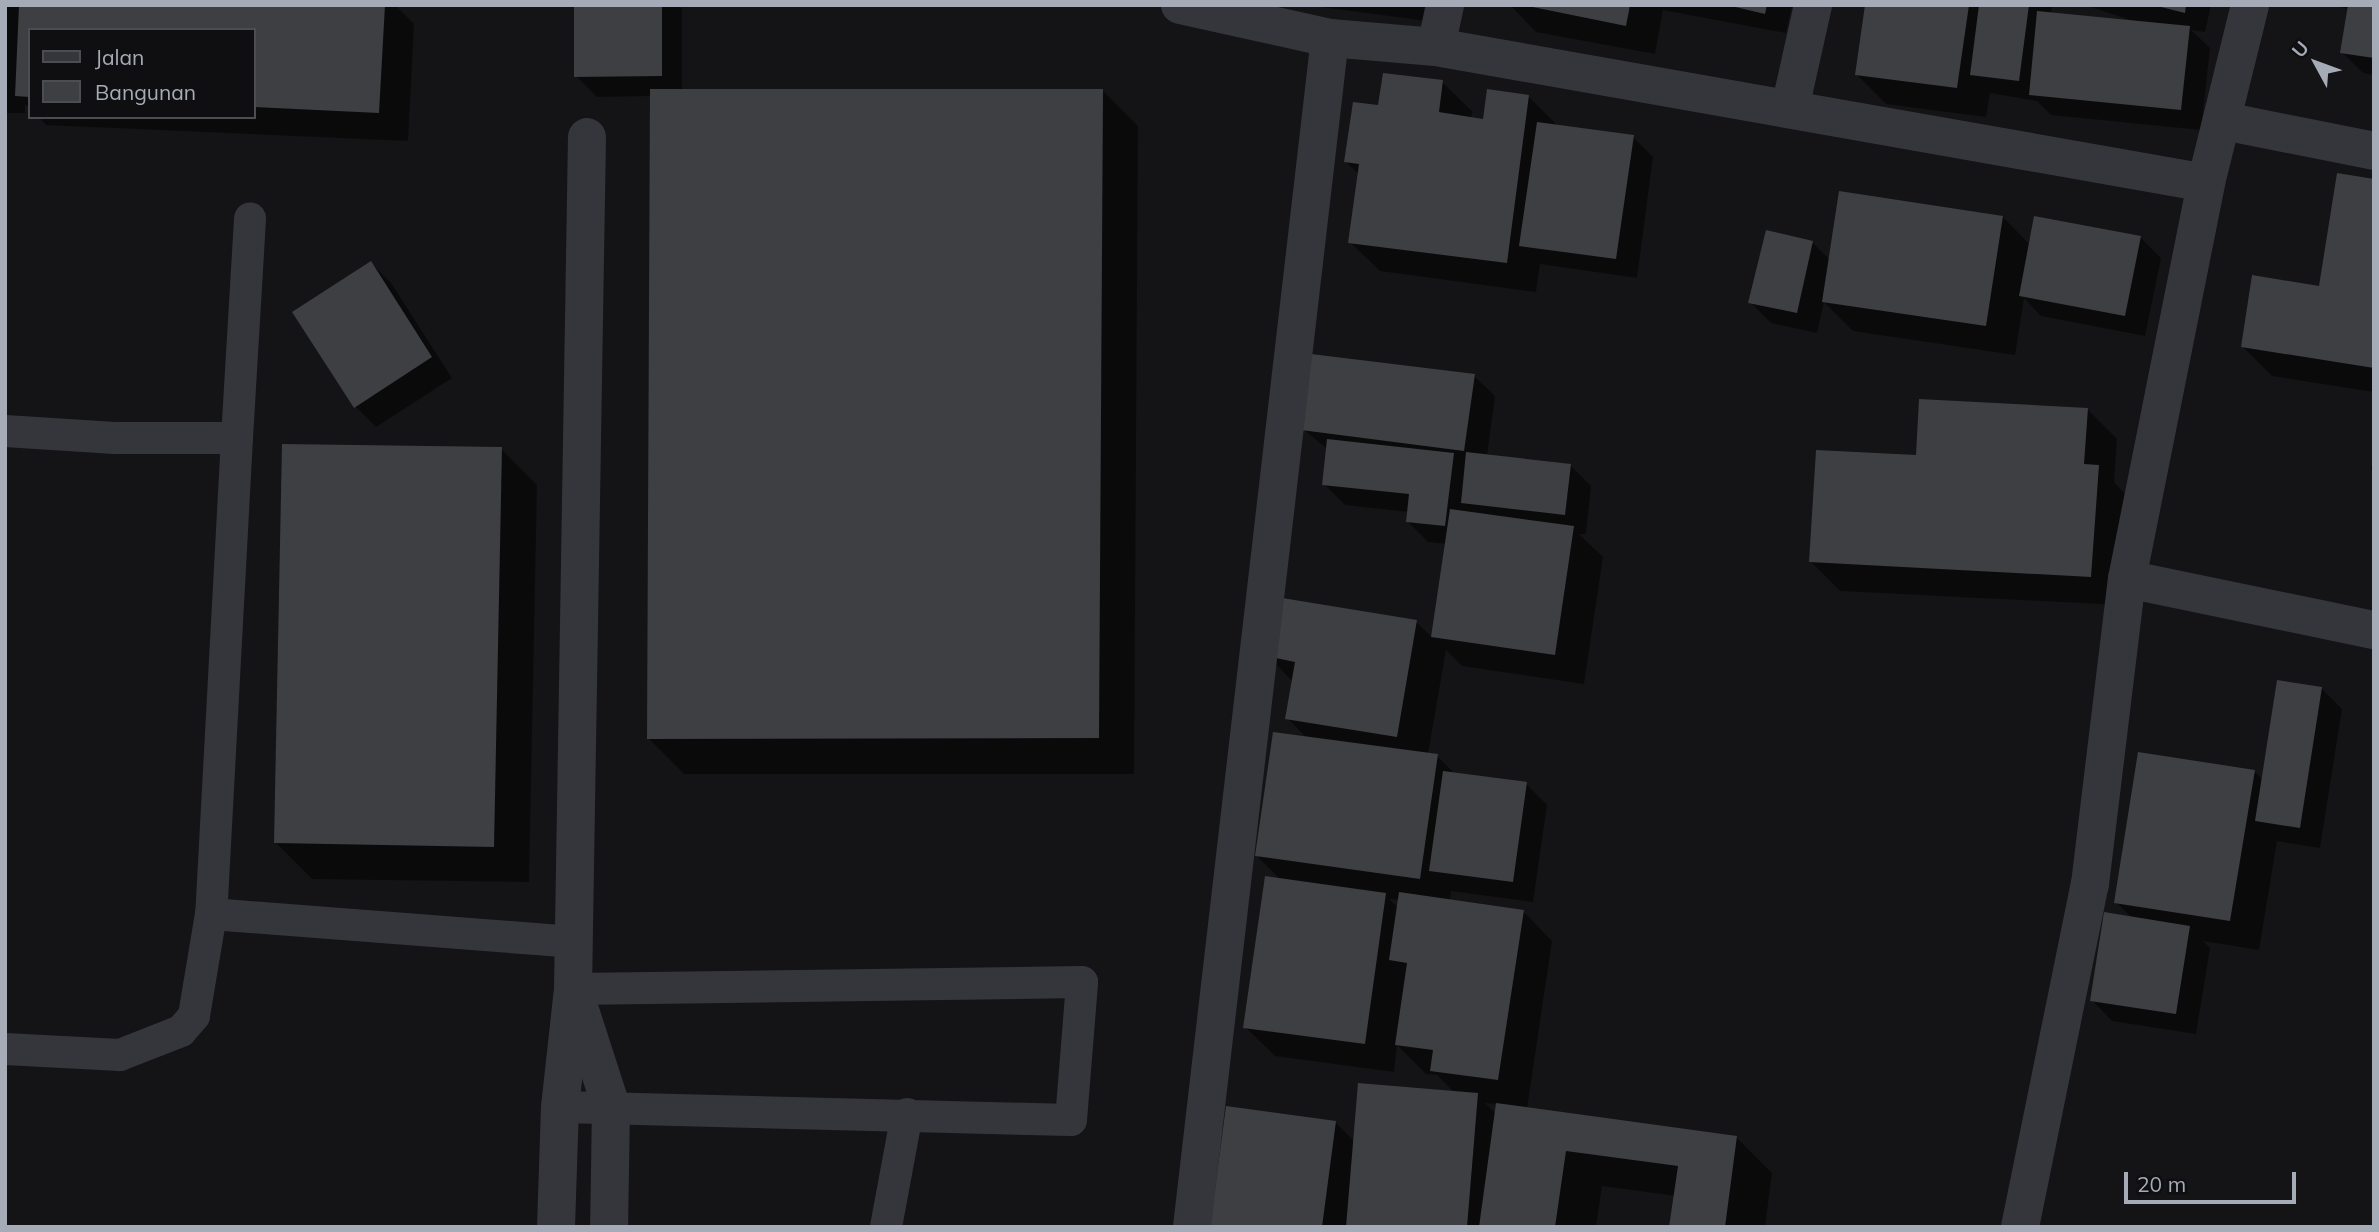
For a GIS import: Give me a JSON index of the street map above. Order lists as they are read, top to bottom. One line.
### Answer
{"legend":["Jalan","Bangunan"],"scale_bar":"20 m","north":"top left"}
